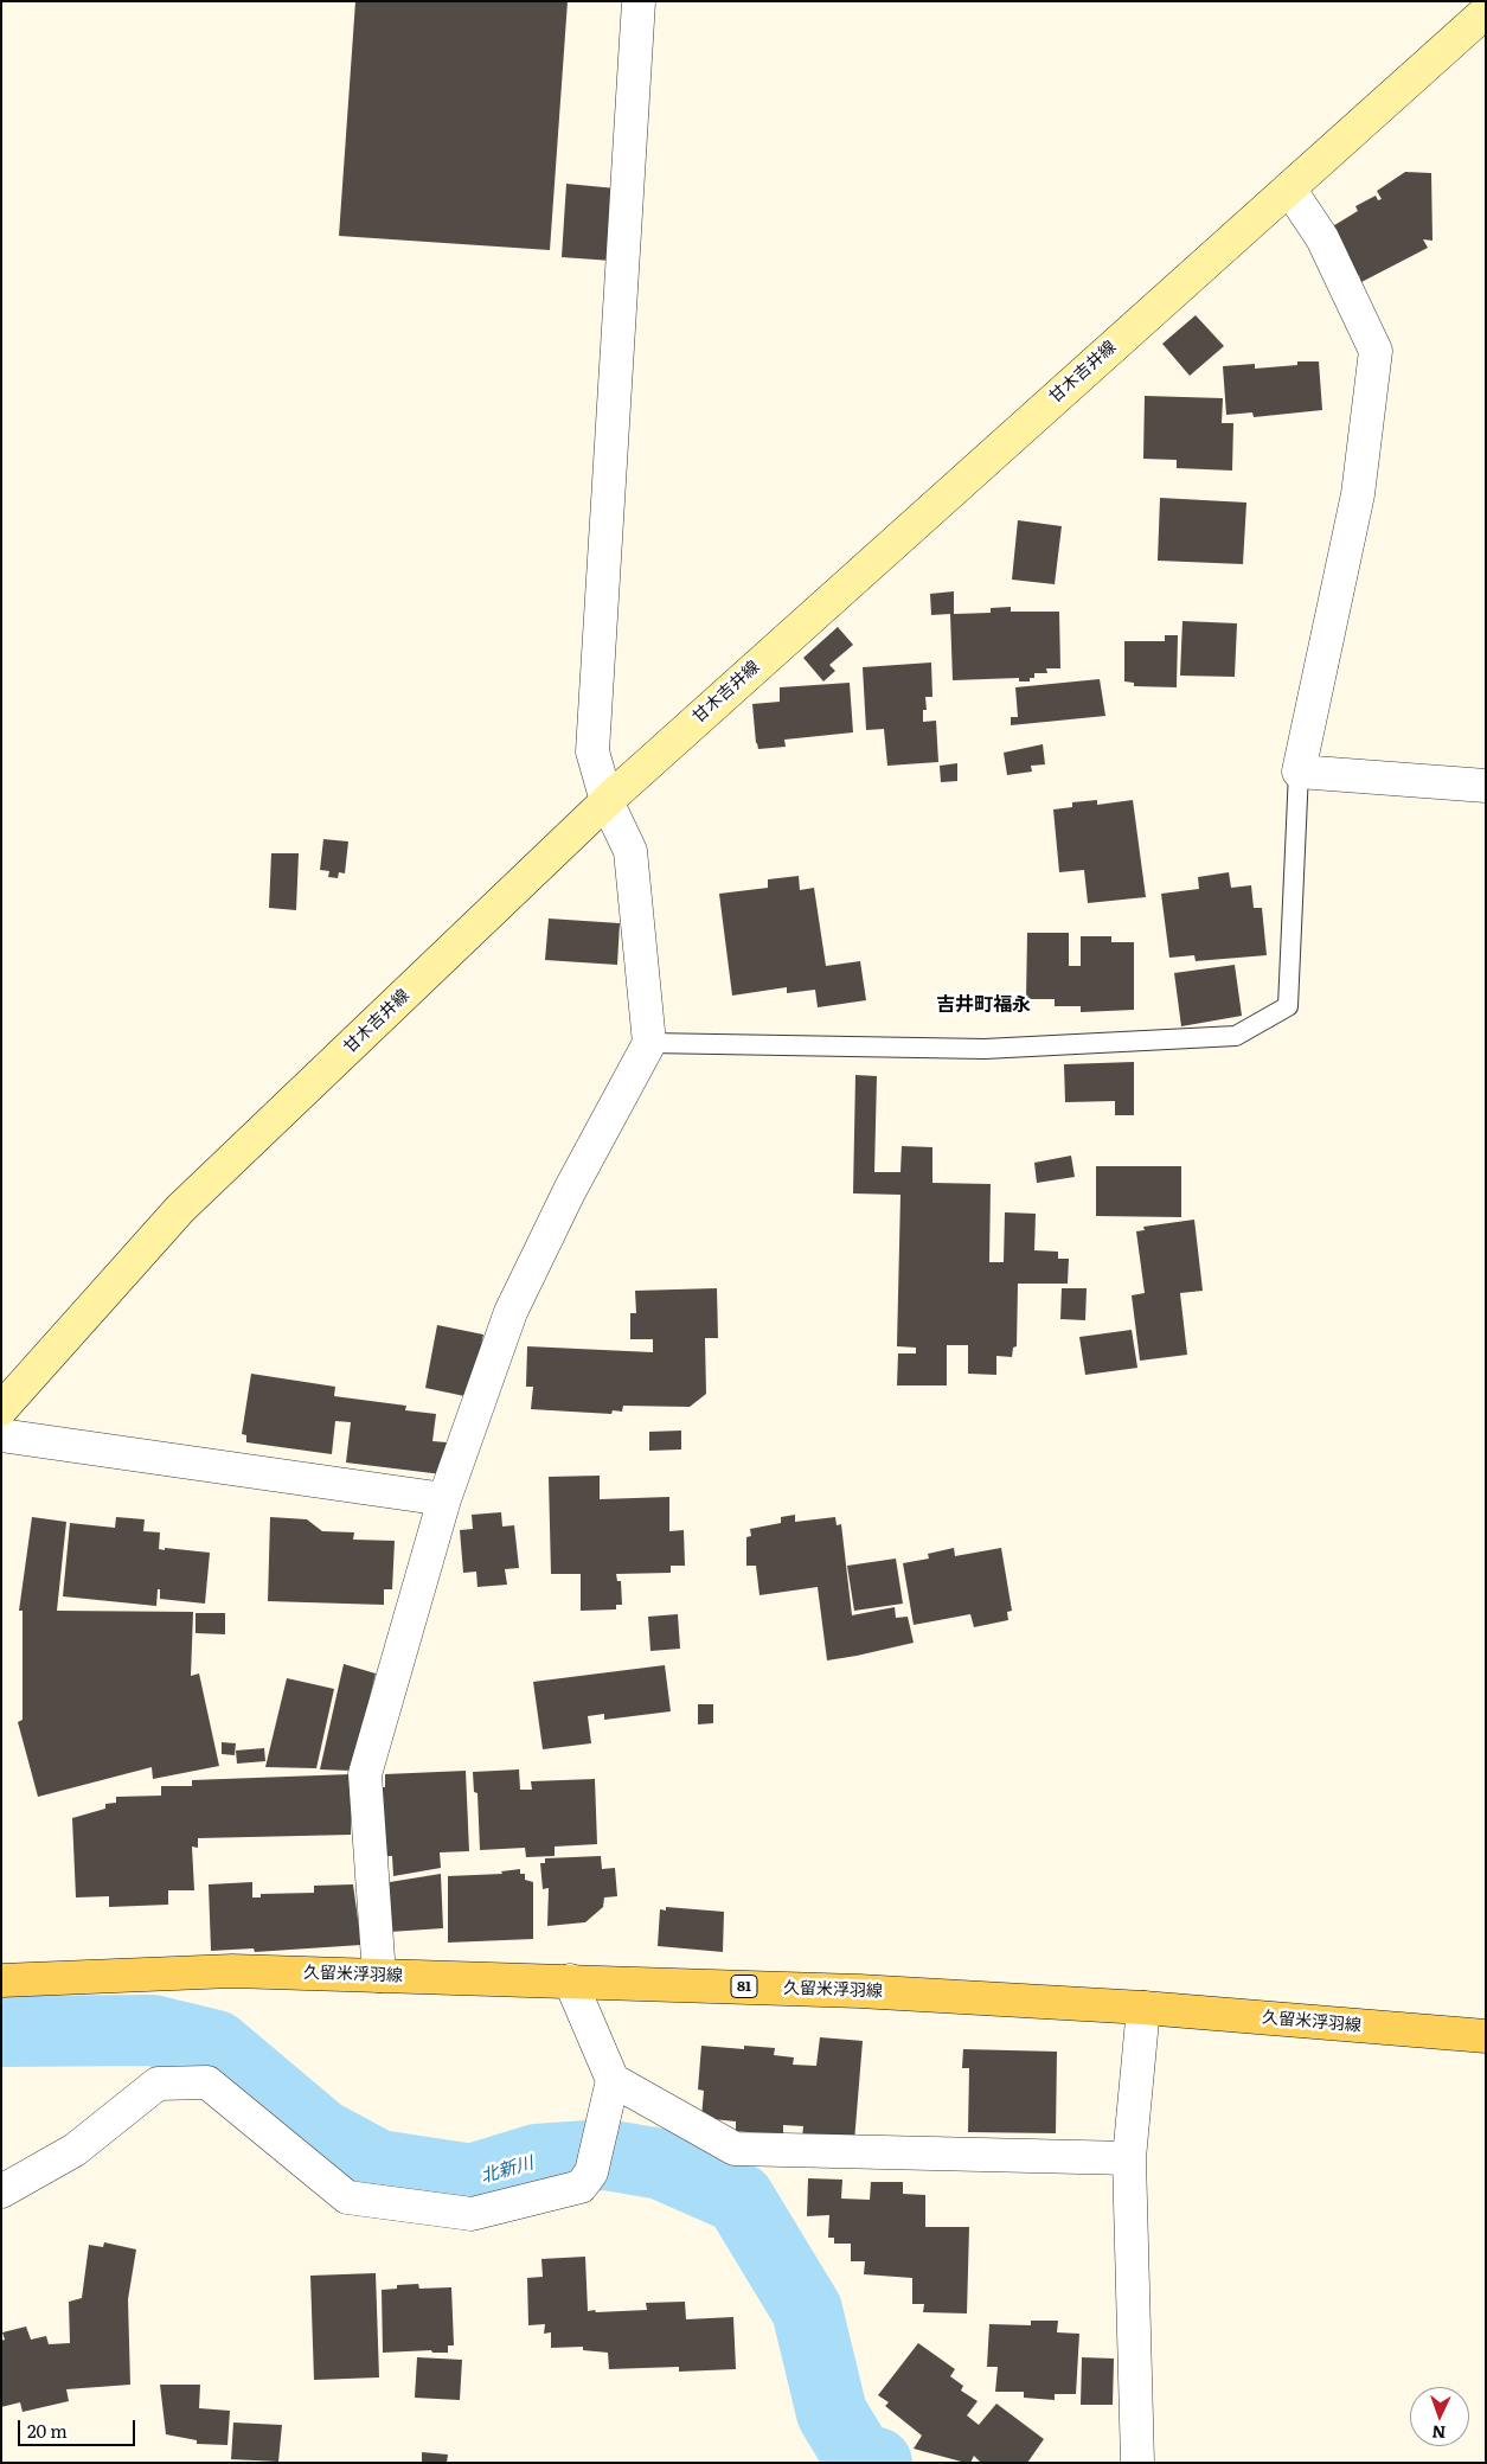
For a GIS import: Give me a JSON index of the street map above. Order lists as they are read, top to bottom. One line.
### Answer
{"streets":{"main road":["甘木吉井線","久留米浮羽線","81"]},"districts":["吉井町福永"],"water":["北新川"],"scale_bar":"20 m","north":"bottom"}
